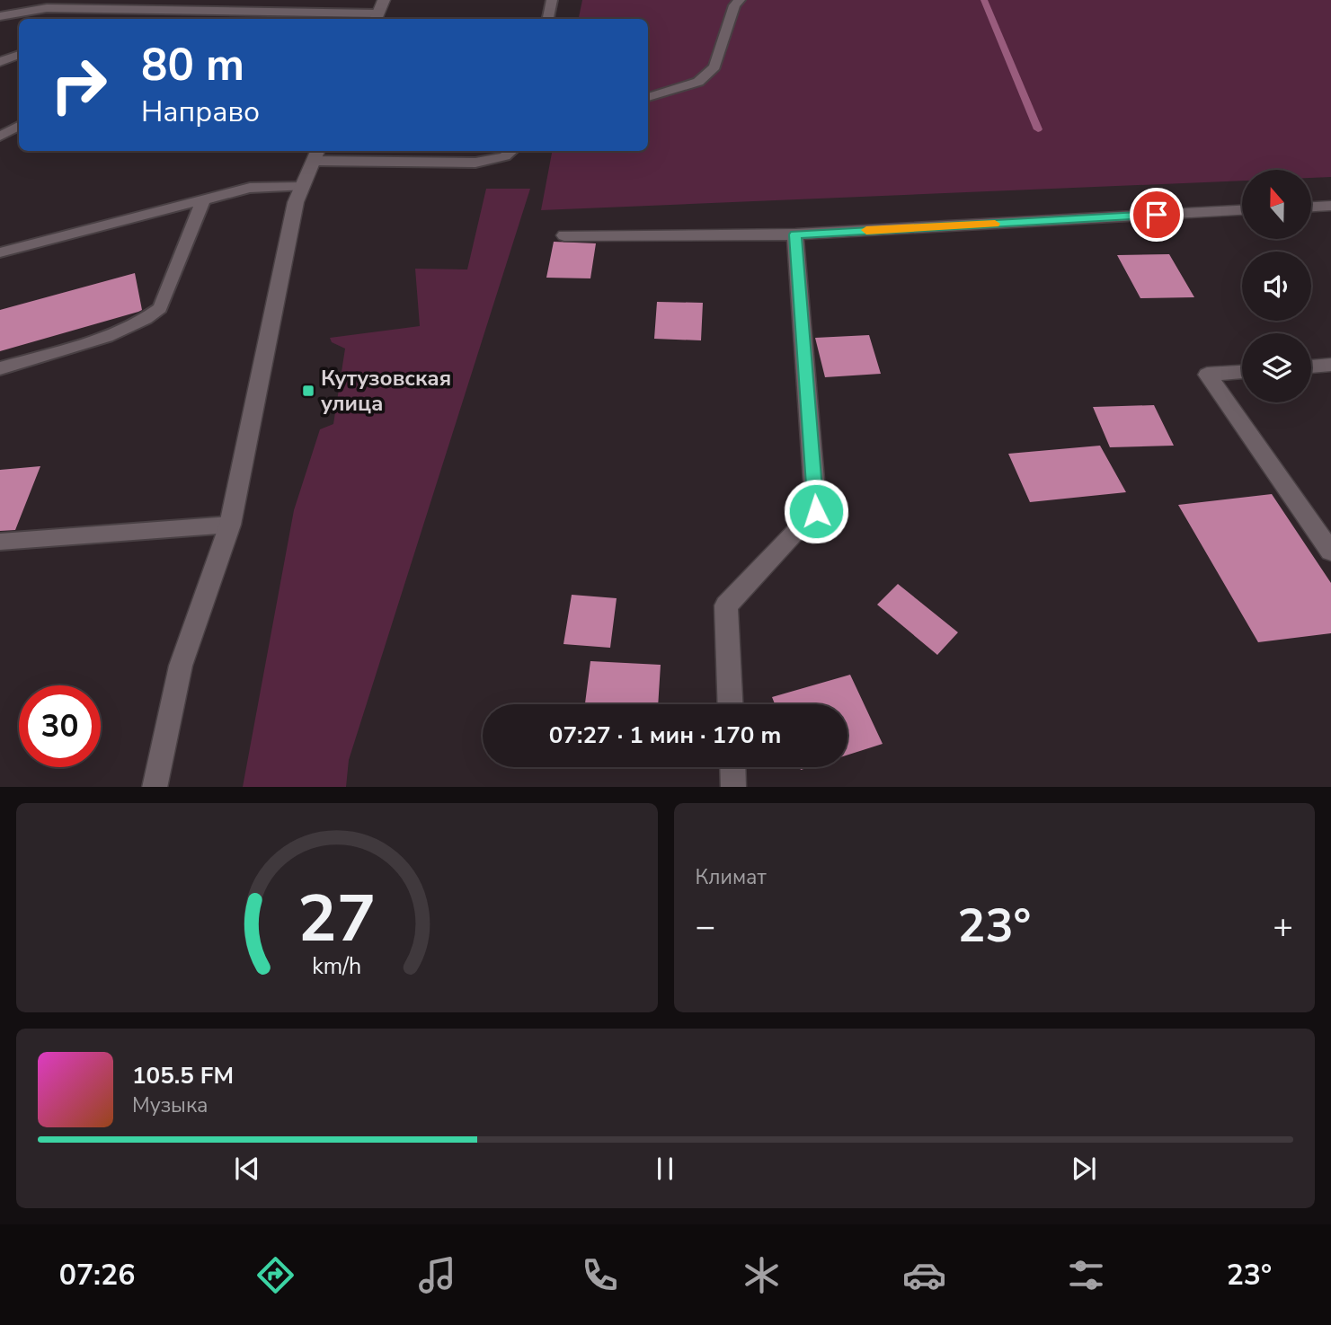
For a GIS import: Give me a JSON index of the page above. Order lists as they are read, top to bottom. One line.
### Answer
{"places":{"transit":["Кутузовская улица"]},"north":"top","page":{"turn":["80 m","Направо"],"limit":"30","trip":"07:27 · 1 мин · 170 m","tile":"Климат","heat":["−","23°","+"],"song":["105.5 FM","Музыка"],"tabs":["07:26","23°"],"gauge":["27","km/h"]}}
